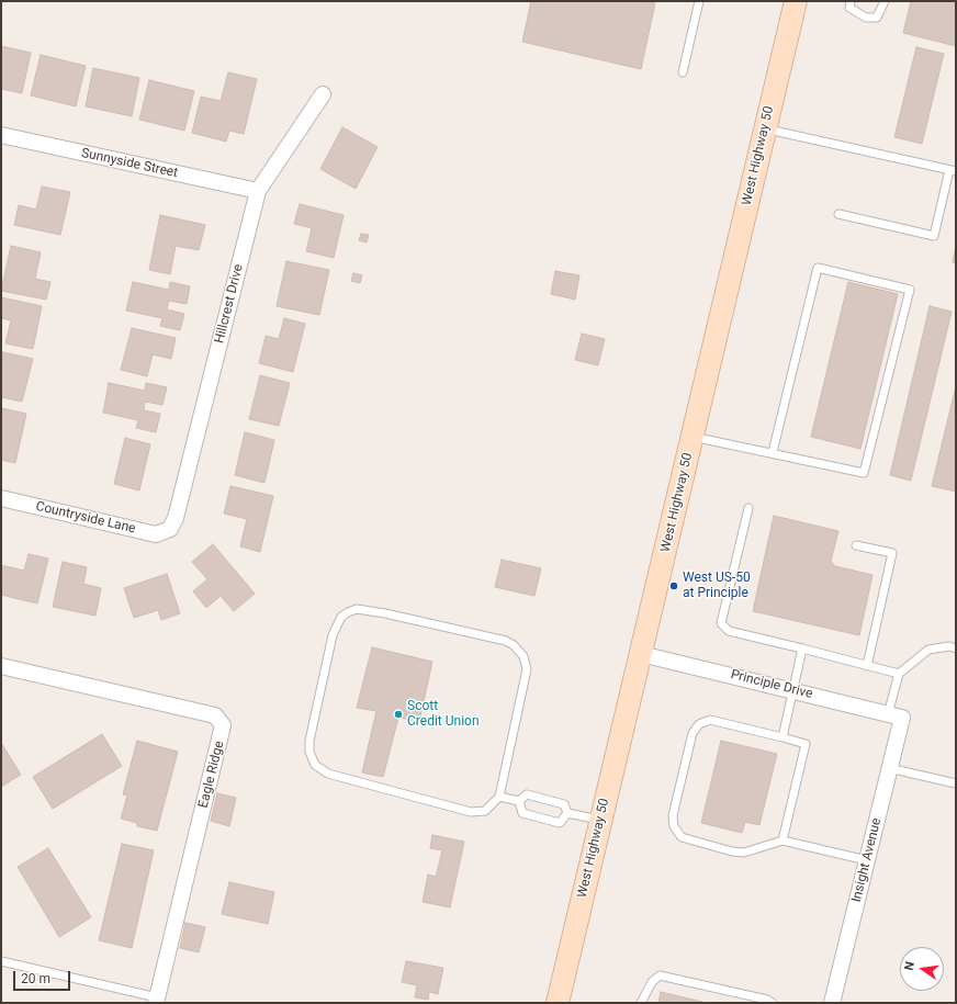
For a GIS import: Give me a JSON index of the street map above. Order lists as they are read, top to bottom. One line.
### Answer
{"streets":{"main road":["West Highway 50"],"street":["Sunnyside Street","Hillcrest Drive","Countryside Lane","Principle Drive","Eagle Ridge","Insight Avenue"]},"crossings":[["West Highway 50","Principle Drive"],["Sunnyside Street","Hillcrest Drive"],["Hillcrest Drive","Countryside Lane"],["Principle Drive","Insight Avenue"]],"places":["West US-50 at Principle","Scott Credit Union"],"scale_bar":"20 m","north":"left"}
